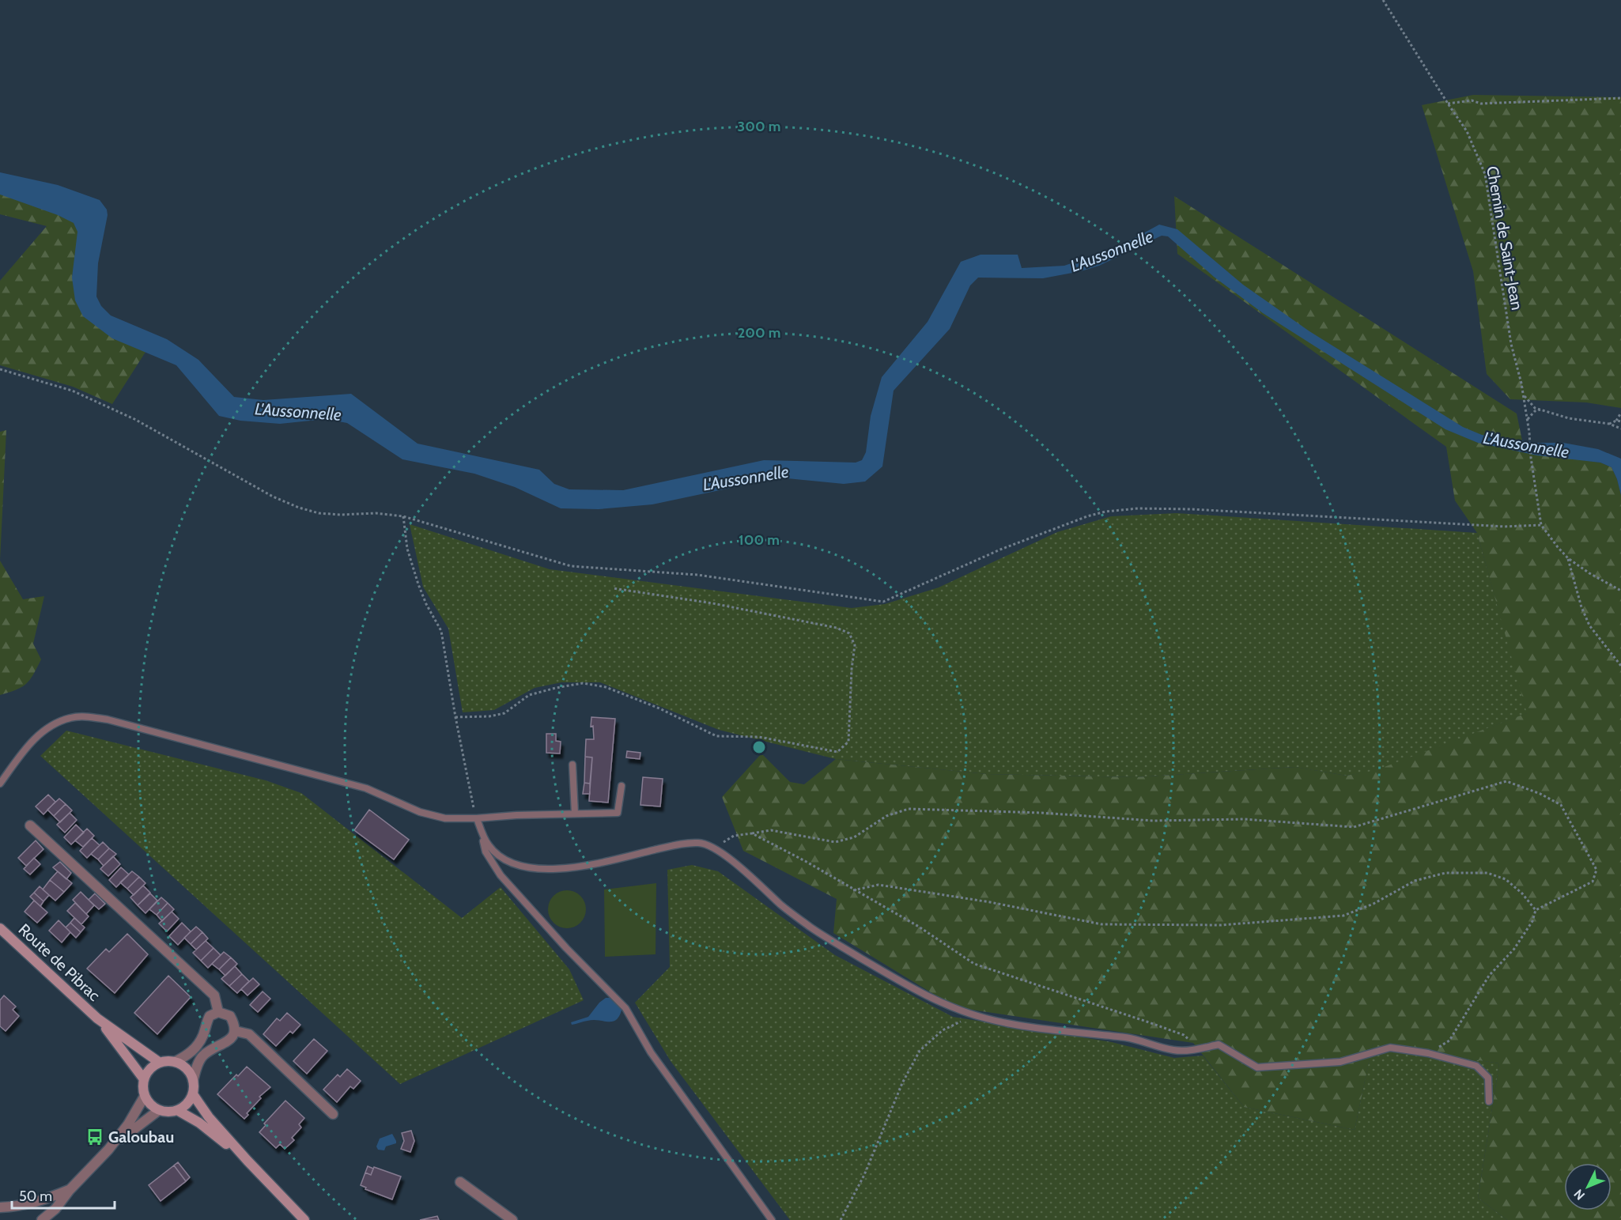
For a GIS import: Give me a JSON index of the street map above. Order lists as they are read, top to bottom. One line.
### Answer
{"streets":{"main road":["Route de Pibrac"],"path":["Chemin de Saint-Jean"]},"water":["L'Aussonnelle"],"places":{"bus stop":["Galoubau"]},"scale_bar":"50 m","north":"bottom left","rings":["300 m","200 m","100 m"]}
